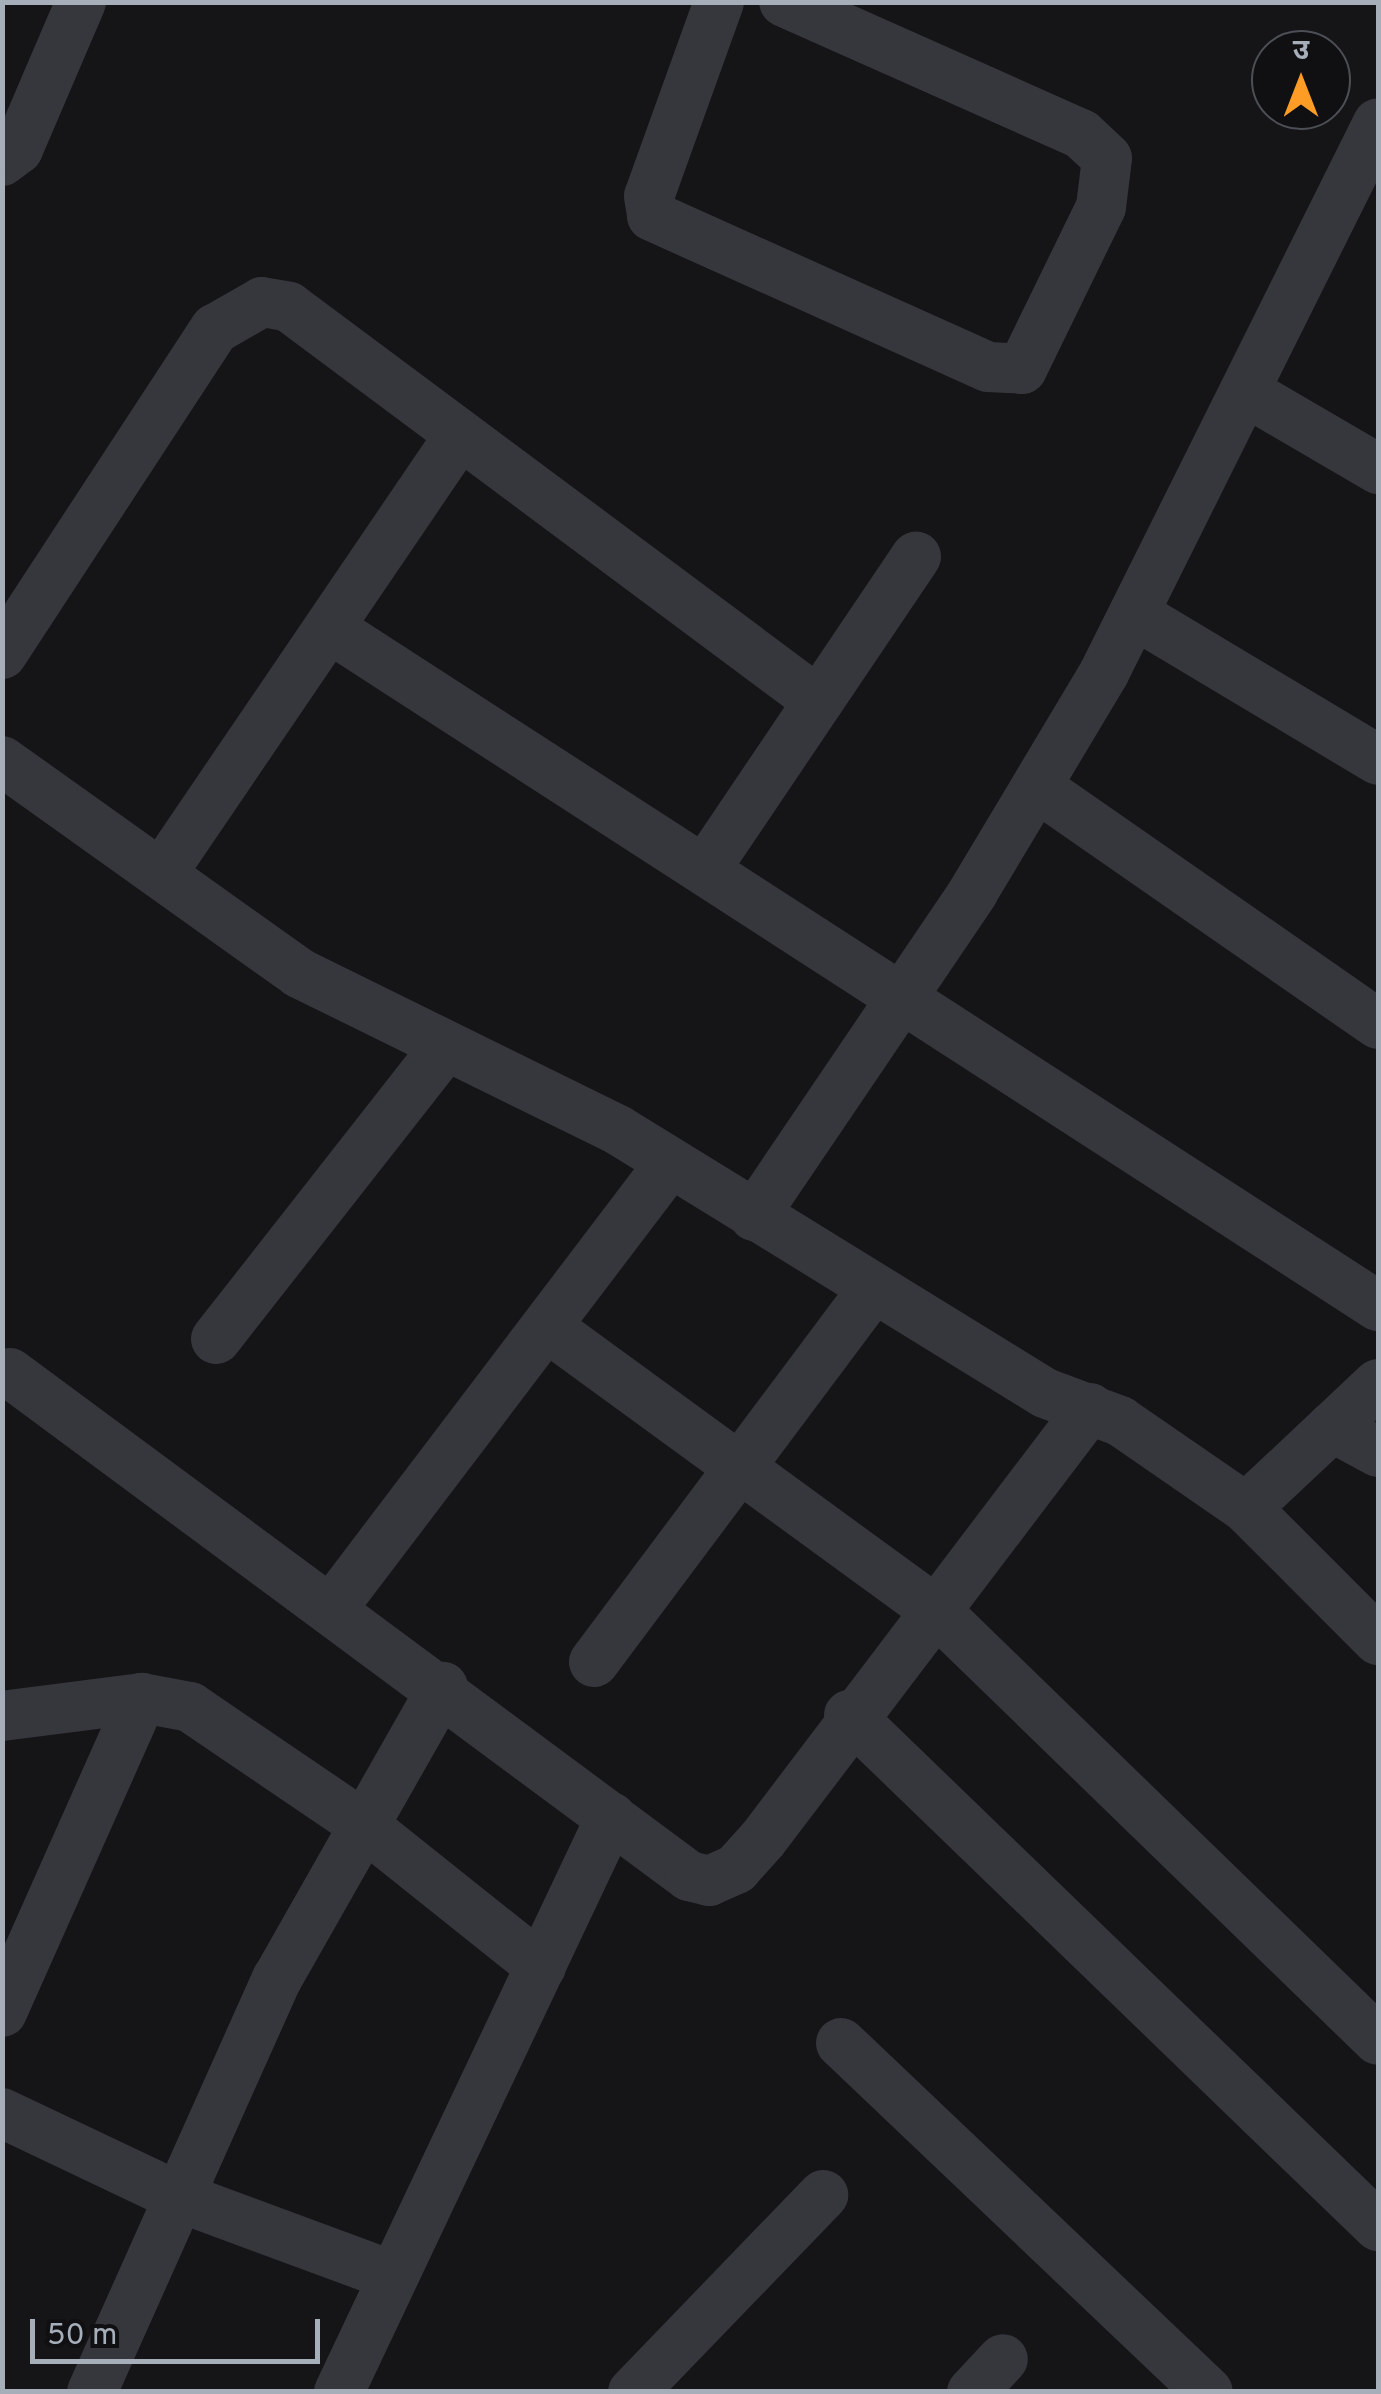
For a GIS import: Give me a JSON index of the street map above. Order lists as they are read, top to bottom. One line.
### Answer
{"scale_bar":"50 m","north":"top"}
